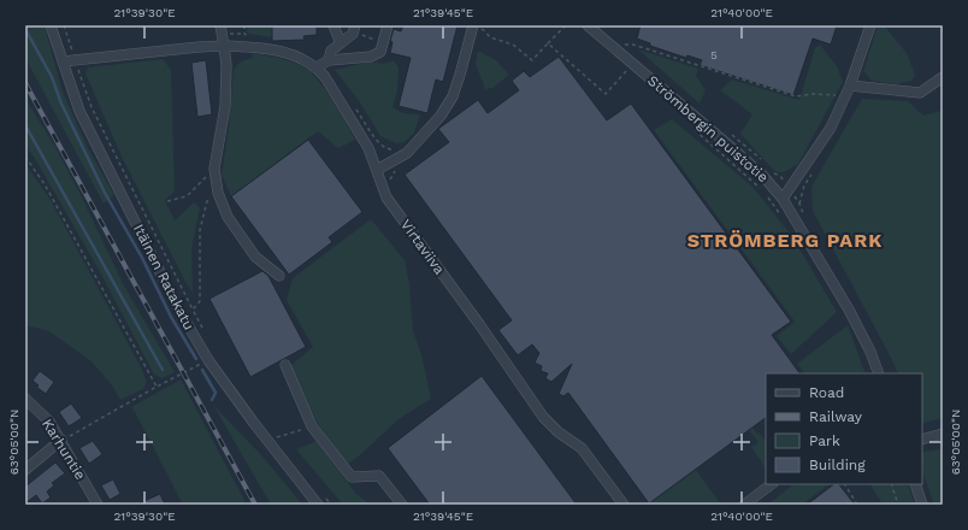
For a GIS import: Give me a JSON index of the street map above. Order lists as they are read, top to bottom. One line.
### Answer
{"streets":{"street":["Strömbergin puistotie","Virtaviiva","Itäinen Ratakatu","Karhuntie"]},"crossings":[["Virtaviiva","Itäinen Ratakatu"]],"districts":["STRÖMBERG PARK"],"house_numbers":["5"],"legend":["Road","Railway","Park","Building"],"coordinates":["21°39'30\"E","21°39'45\"E","21°40'00\"E","63°05'00\"N"]}
